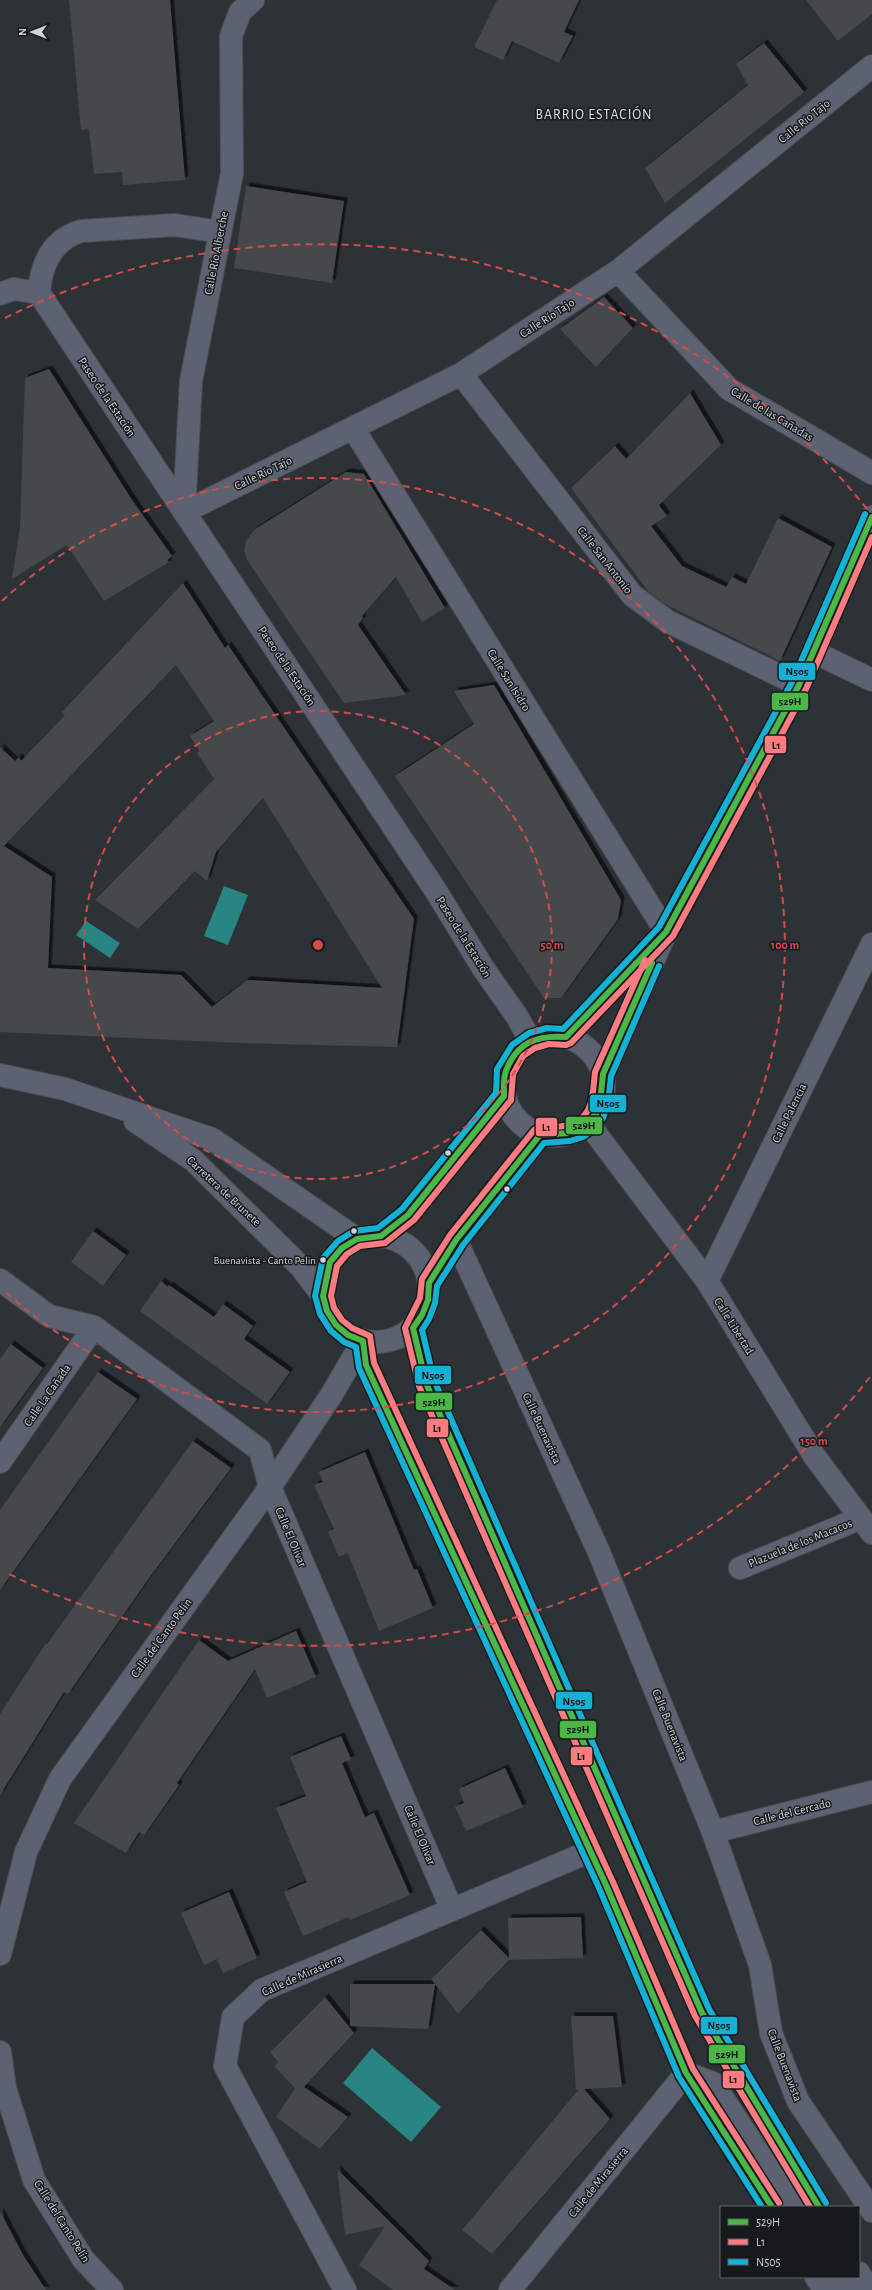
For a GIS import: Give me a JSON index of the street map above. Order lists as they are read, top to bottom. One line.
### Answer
{"streets":{"street":["Calle Río Tajo","Calle Río Alberche","Paseo de la Estación","Calle de las Cañadas","Calle San Antonio","Calle San Isidro","Calle Palencia","Carretera de Brunete","Calle Libertad","Calle La Cañada","Calle Buenavista","Calle El Olivar","Plazuela de los Macacos","Calle del Canto Pelín","Calle del Cercado","Calle de Mirasierra"]},"crossings":[["Calle Río Tajo","Calle Río Alberche"],["Calle Río Tajo","Paseo de la Estación"],["Calle Río Tajo","Calle de las Cañadas"],["Calle Río Tajo","Calle San Antonio"],["Calle Río Tajo","Calle San Isidro"],["Calle Río Alberche","Paseo de la Estación"],["Paseo de la Estación","Calle Libertad"],["Calle Palencia","Calle Libertad"],["Carretera de Brunete","Calle del Canto Pelín"],["Calle Libertad","Plazuela de los Macacos"],["Calle La Cañada","Calle El Olivar"],["Calle Buenavista","Calle del Cercado"],["Calle El Olivar","Calle del Canto Pelín"],["Calle El Olivar","Calle de Mirasierra"]],"districts":["BARRIO ESTACIÓN"],"places":["Buenavista - Canto Pelin"],"lines":["transit line N505","transit line 529H","transit line L1"],"legend":["529H","L1","N505"],"north":"left","rings":["50 m","100 m","150 m"]}
